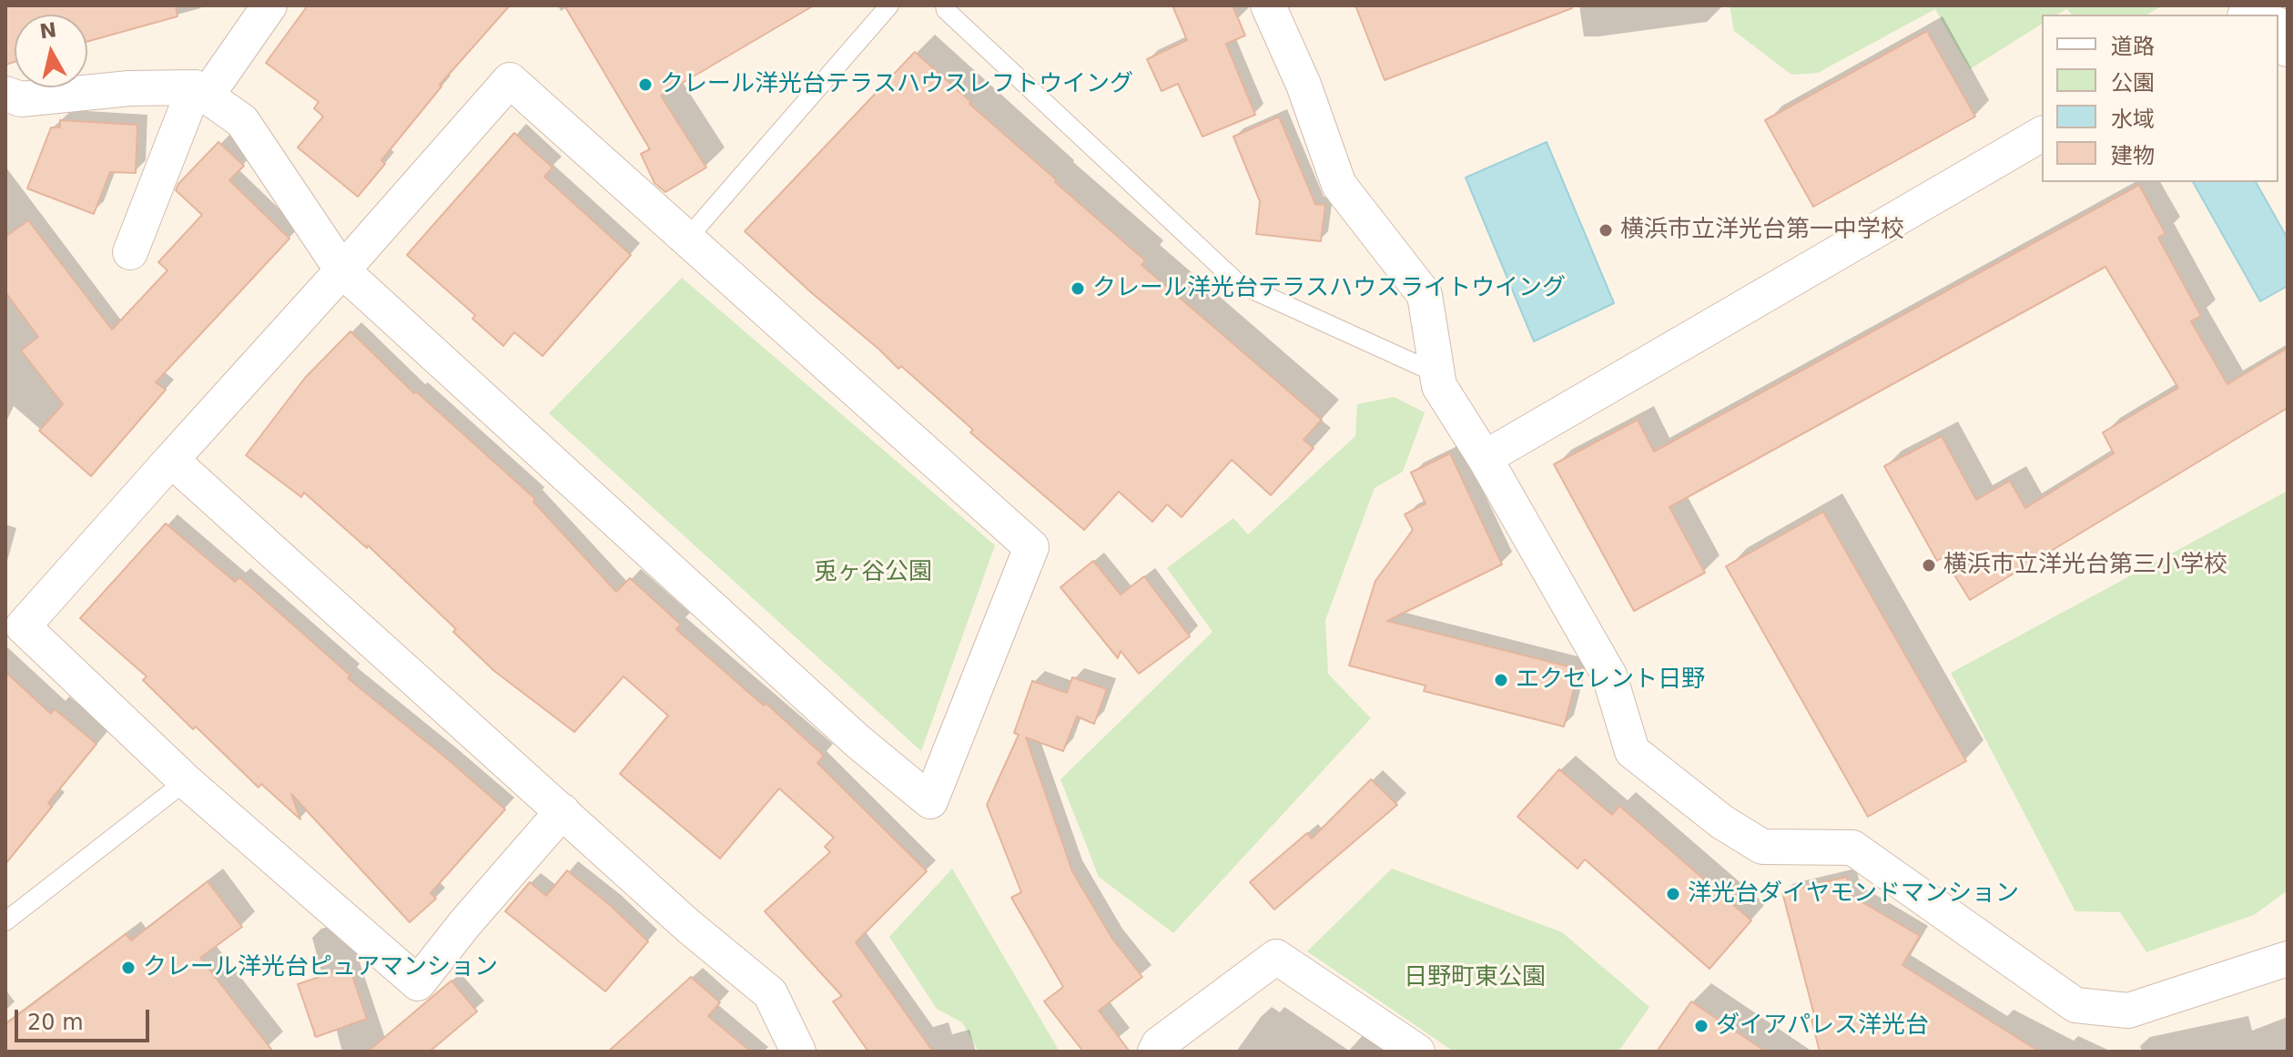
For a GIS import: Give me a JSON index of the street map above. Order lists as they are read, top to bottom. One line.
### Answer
{"parks":["兎ヶ谷公園","日野町東公園"],"places":["クレール洋光台テラスハウスレフトウイング","横浜市立洋光台第一中学校","クレール洋光台テラスハウスライトウイング","横浜市立洋光台第三小学校","エクセレント日野","洋光台ダイヤモンドマンション","クレール洋光台ピュアマンション","ダイアパレス洋光台"],"legend":["道路","公園","水域","建物"],"scale_bar":"20 m","north":"top"}
